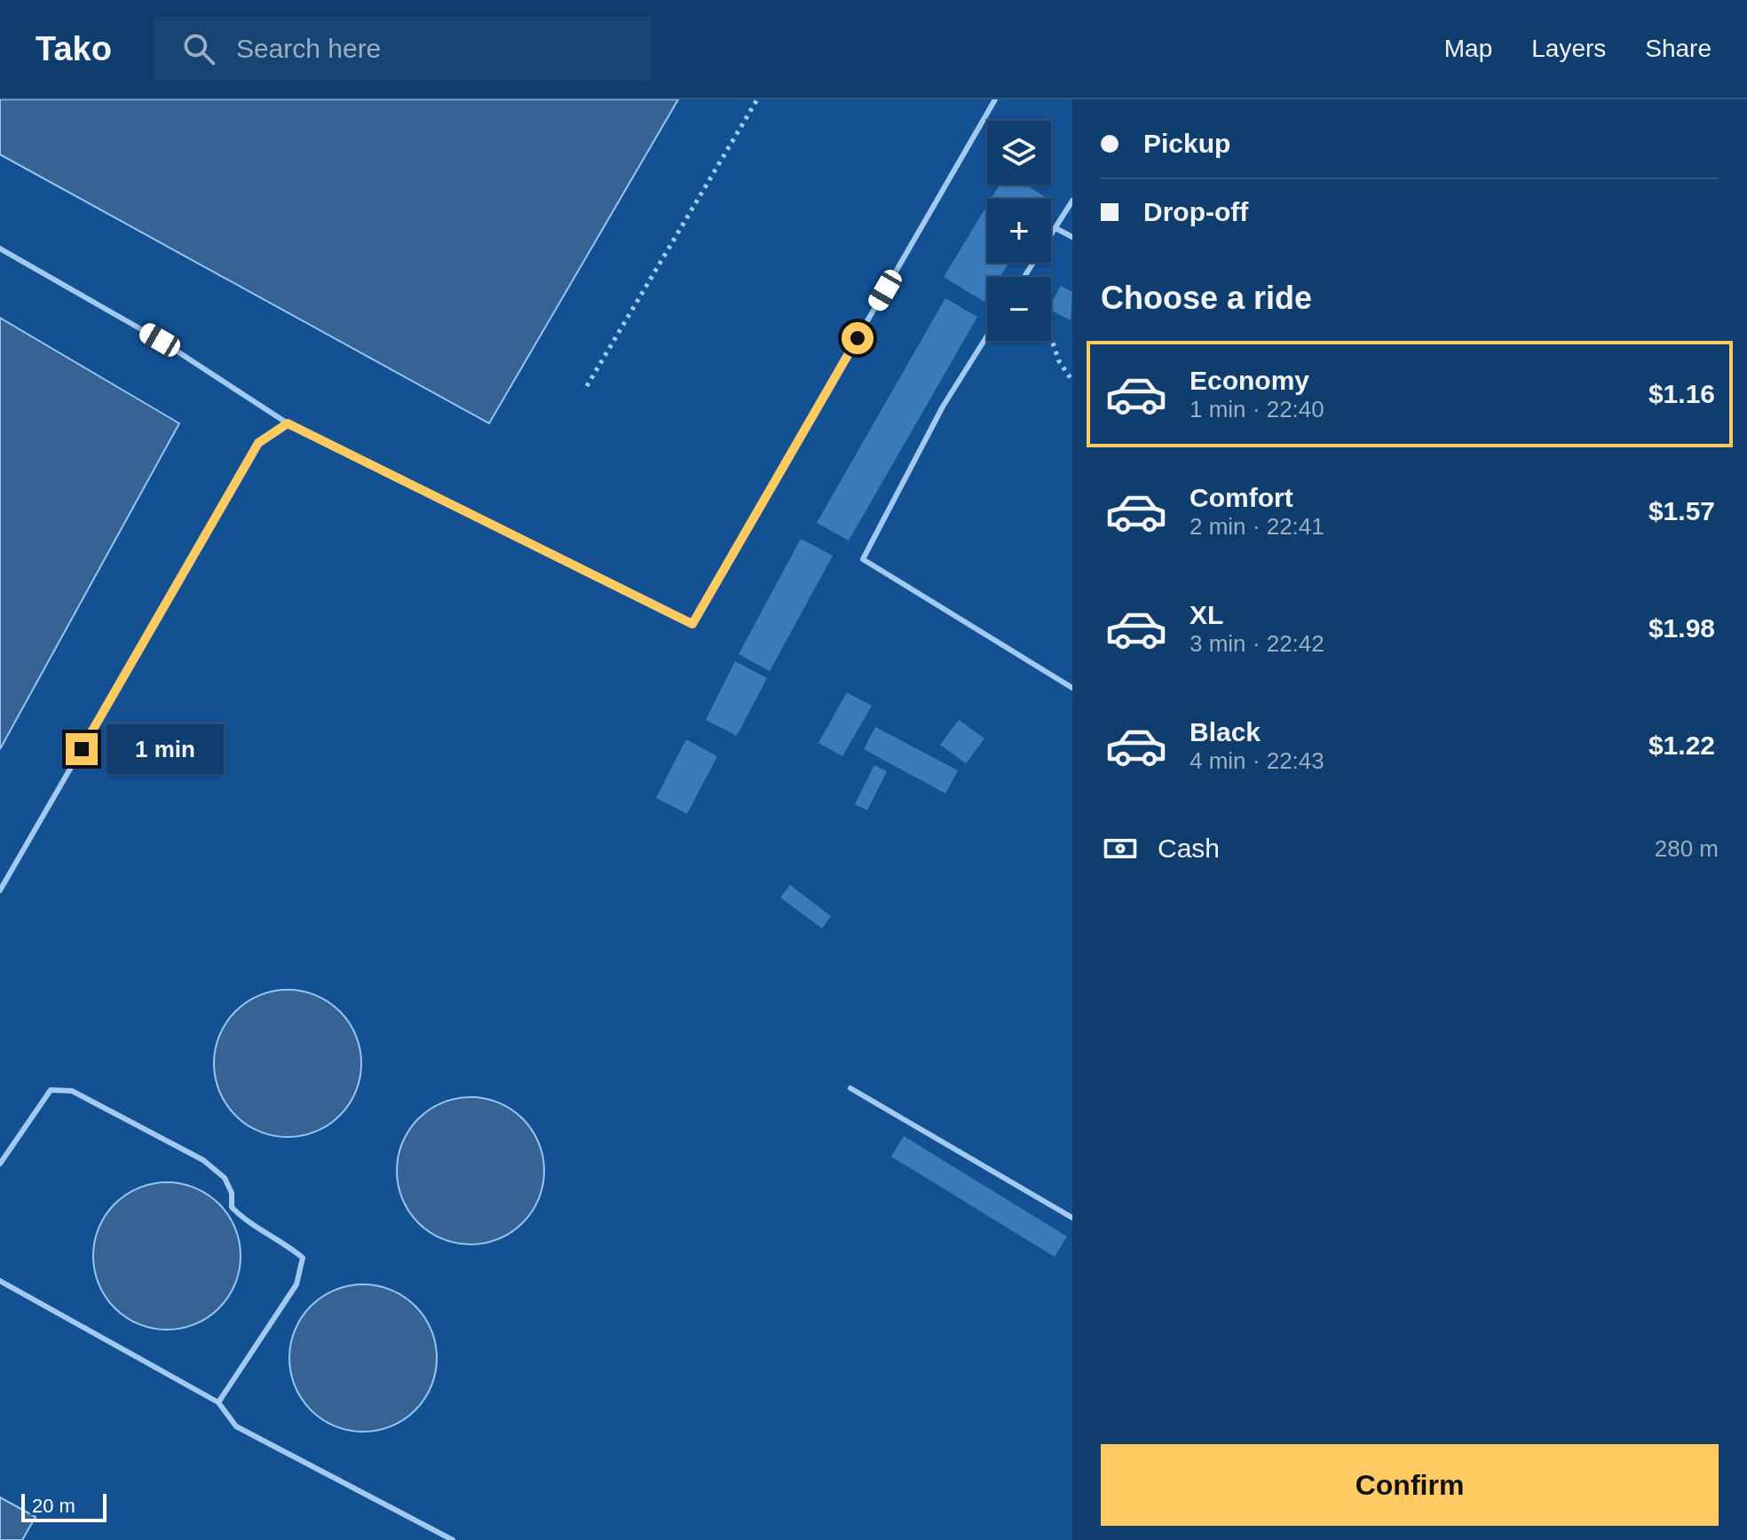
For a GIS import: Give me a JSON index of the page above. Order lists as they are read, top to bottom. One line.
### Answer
{"scale_bar":"20 m","page":{"header":"Tako","search":"Search here","nav":["Map","Layers","Share"],"banner":["Pickup","Drop-off"],"map_buttons":["+","−"],"heading":"Choose a ride","list":[{"name":"Economy","note":"1 min · 22:40","value":"$1.16"},{"name":"Comfort","note":"2 min · 22:41","value":"$1.57"},{"name":"XL","note":"3 min · 22:42","value":"$1.98"},{"name":"Black","note":"4 min · 22:43","value":"$1.22"}],"bubble":"1 min","pay":["Cash","280 m"],"buttons":"Confirm","scale":"20 m"}}
